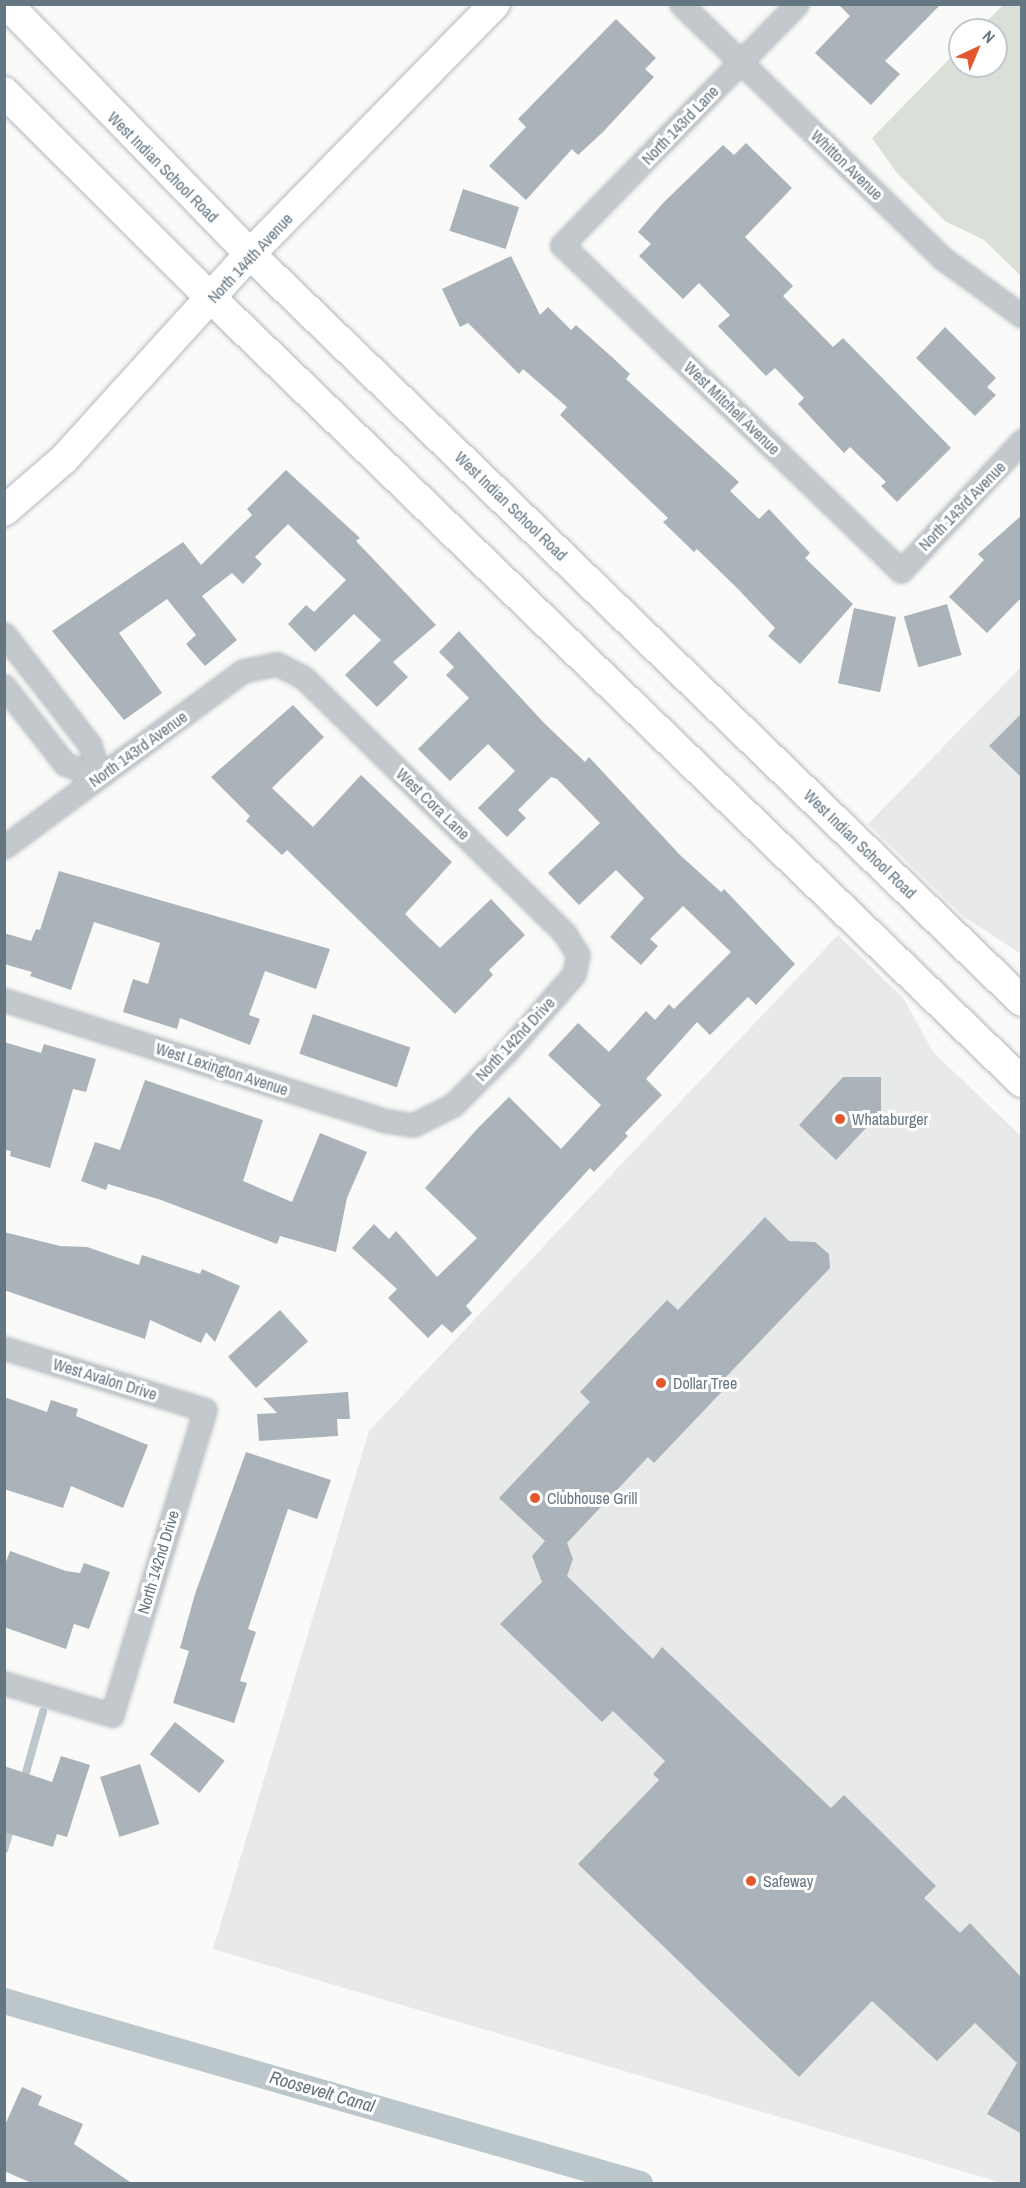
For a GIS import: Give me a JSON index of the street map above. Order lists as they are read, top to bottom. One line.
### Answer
{"streets":{"main road":["West Indian School Road","North 144th Avenue"],"street":["North 143rd Lane","Whitton Avenue","West Mitchell Avenue","North 143rd Avenue","West Cora Lane","North 142nd Drive","West Lexington Avenue","West Avalon Drive"]},"crossings":[["North 143rd Lane","Whitton Avenue"],["North 143rd Lane","West Mitchell Avenue"],["West Indian School Road","North 144th Avenue"],["West Mitchell Avenue","North 143rd Avenue"],["North 143rd Avenue","West Cora Lane"],["West Cora Lane","North 142nd Drive"],["North 142nd Drive","West Lexington Avenue"],["North 142nd Drive","West Avalon Drive"]],"water":["Roosevelt Canal"],"places":["Whataburger","Dollar Tree","Clubhouse Grill","Safeway"],"north":"top right"}
